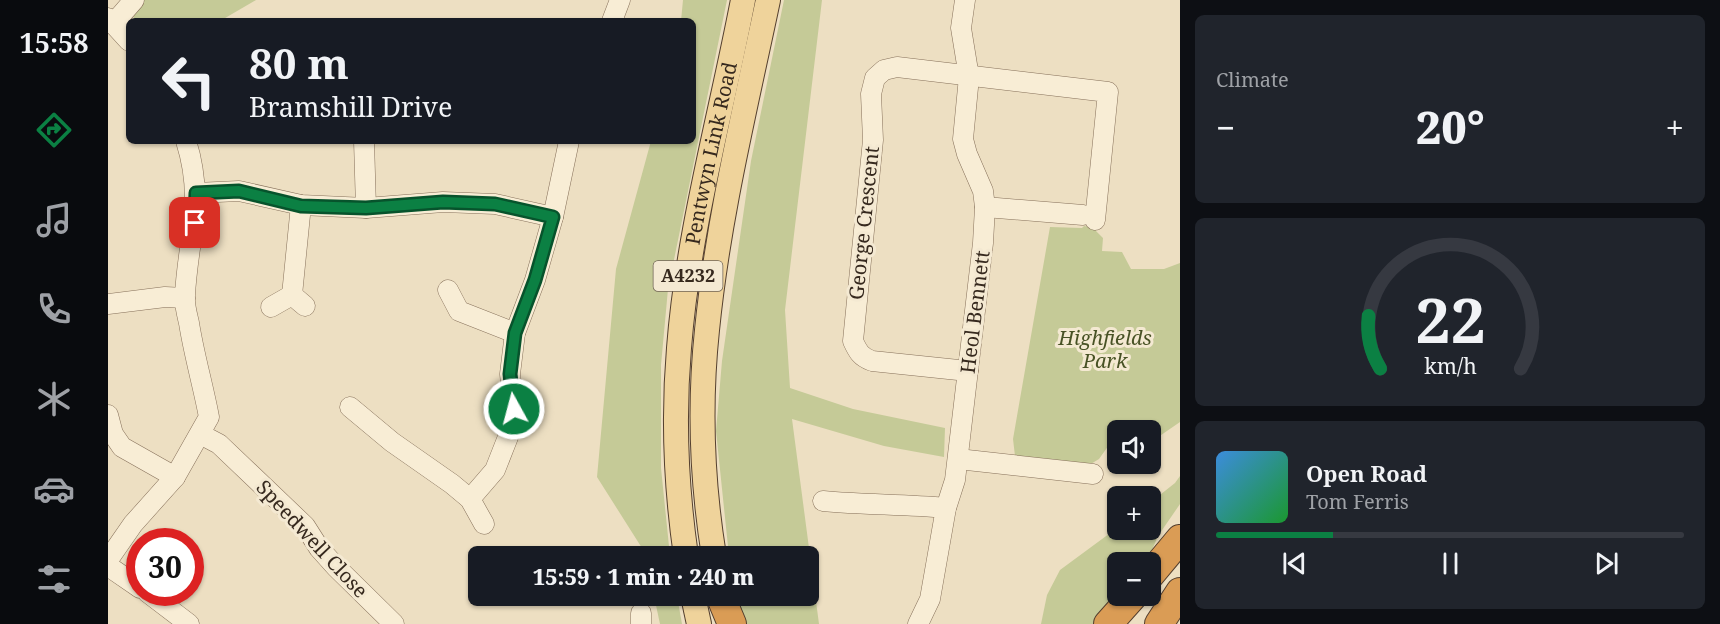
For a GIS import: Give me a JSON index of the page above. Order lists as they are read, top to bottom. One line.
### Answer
{"streets":{"main road":["Pentwyn Link Road","A4232"],"street":["George Crescent","Heol Bennett","Speedwell Close"]},"crossings":[["George Crescent","Heol Bennett"]],"parks":["Highfields Park"],"page":{"tabs":"15:58","tile":"Climate","turn":["80 m","Bramshill Drive"],"heat":["−","20°","+"],"map_buttons":["+","−"],"song":["Open Road","Tom Ferris"],"limit":"30","trip":"15:59 · 1 min · 240 m","gauge":["22","km/h"]}}
